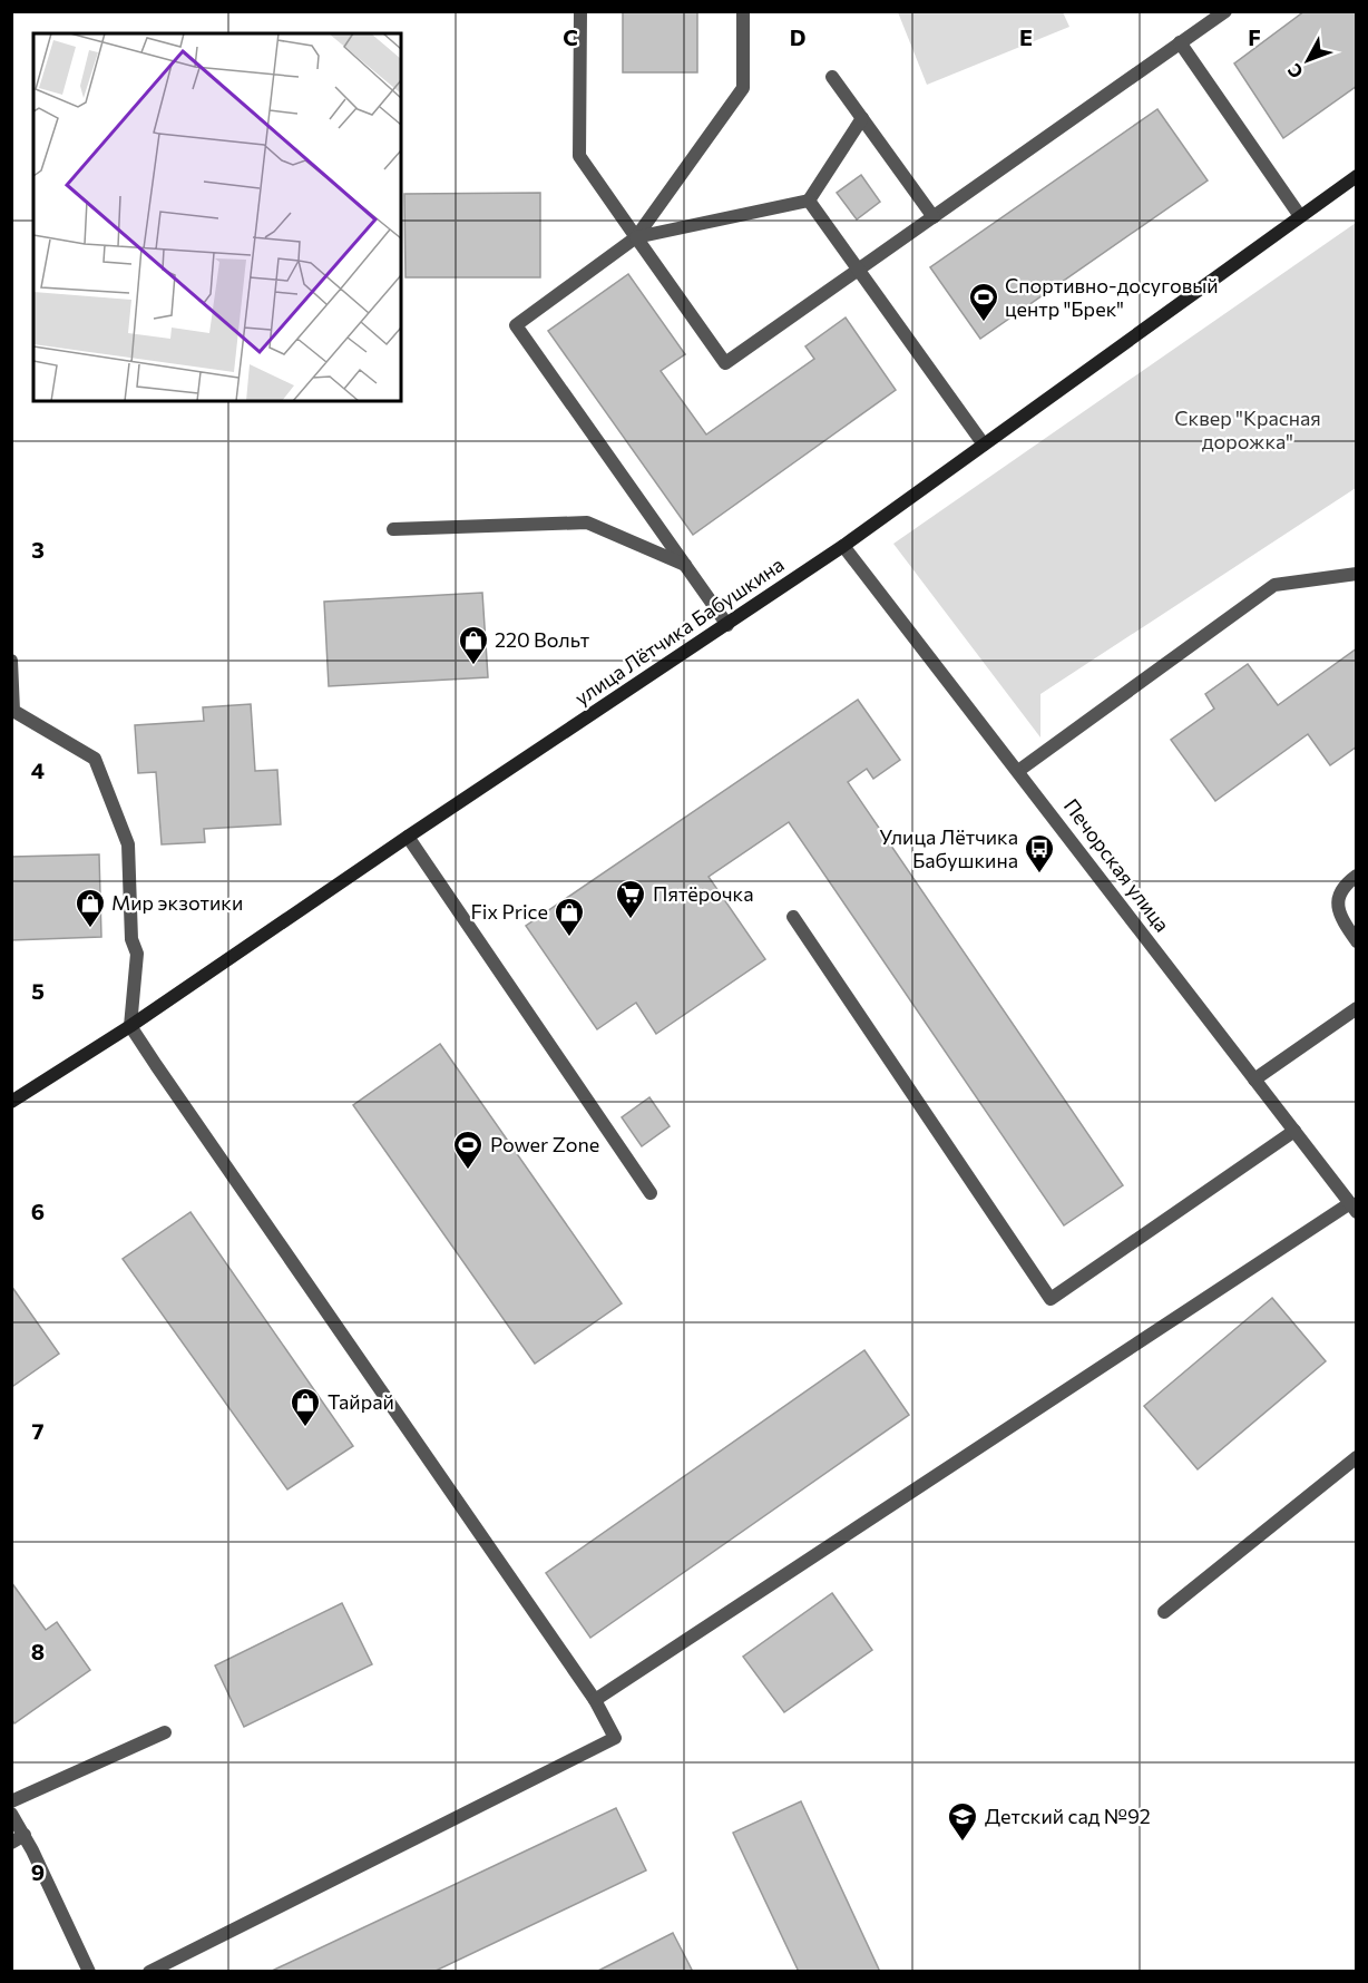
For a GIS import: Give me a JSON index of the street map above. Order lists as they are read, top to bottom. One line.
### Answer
{"streets":{"main road":["улица Лётчика Бабушкина"],"street":["Печорская улица"]},"crossings":[["улица Лётчика Бабушкина","Печорская улица"]],"parks":["Сквер \"Красная дорожка\""],"places":{"sports":["Спортивно-досуговый центр \"Брек\"","Power Zone"],"shop":["220 Вольт","Мир экзотики","Fix Price","Тайрай"],"bus stop":["Улица Лётчика Бабушкина"],"supermarket":["Пятёрочка"],"school or university":["Детский сад №92"]},"north":"bottom left","grid":{"columns":["C","D","E","F"],"rows":["3","4","5","6","7","8","9"]}}
